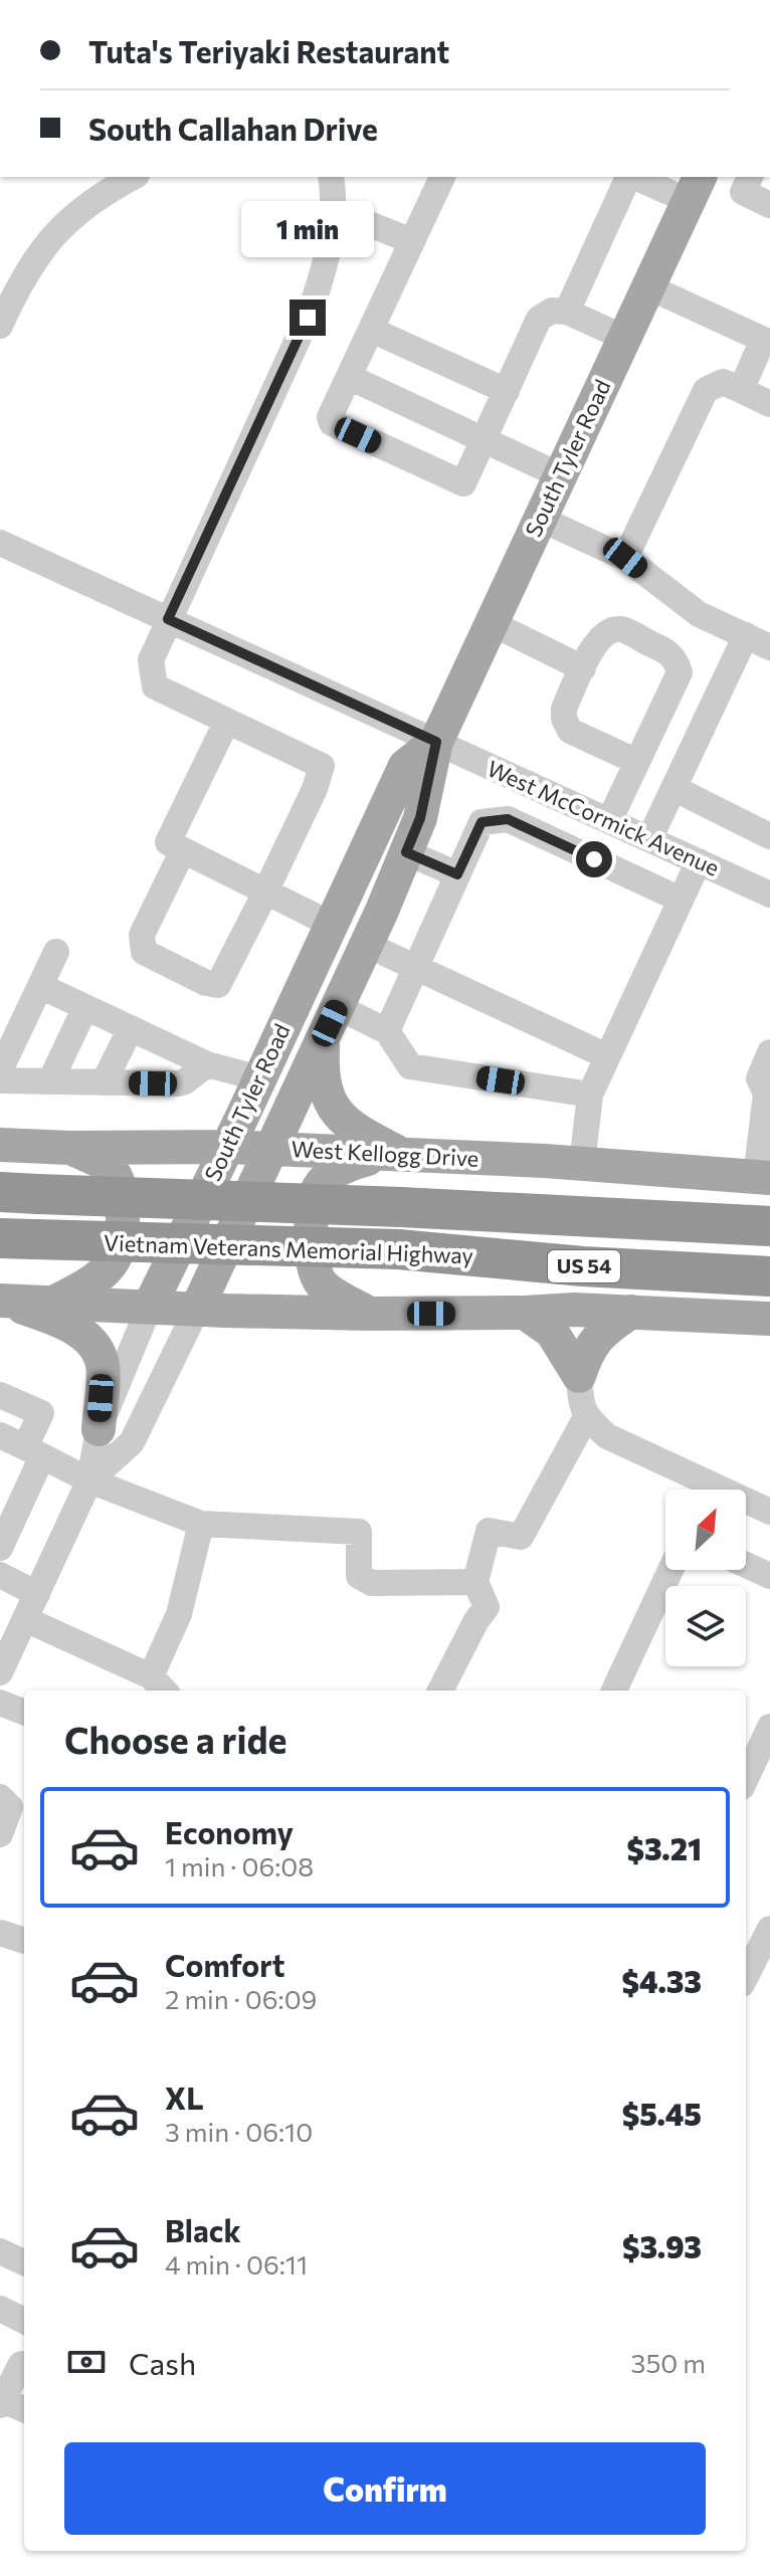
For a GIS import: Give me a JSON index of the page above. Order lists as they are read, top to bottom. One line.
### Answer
{"streets":{"highway":["Vietnam Veterans Memorial Highway","US 54"],"main road":["South Tyler Road","West Kellogg Drive"],"street":["West McCormick Avenue"]},"crossings":[["South Tyler Road","West McCormick Avenue"],["South Tyler Road","West Kellogg Drive"]],"north":"top right","page":{"banner":["Tuta's Teriyaki Restaurant","South Callahan Drive"],"bubble":"1 min","heading":"Choose a ride","list":[{"name":"Economy","note":"1 min · 06:08","value":"$3.21"},{"name":"Comfort","note":"2 min · 06:09","value":"$4.33"},{"name":"XL","note":"3 min · 06:10","value":"$5.45"},{"name":"Black","note":"4 min · 06:11","value":"$3.93"}],"pay":["Cash","350 m"],"buttons":"Confirm"}}
